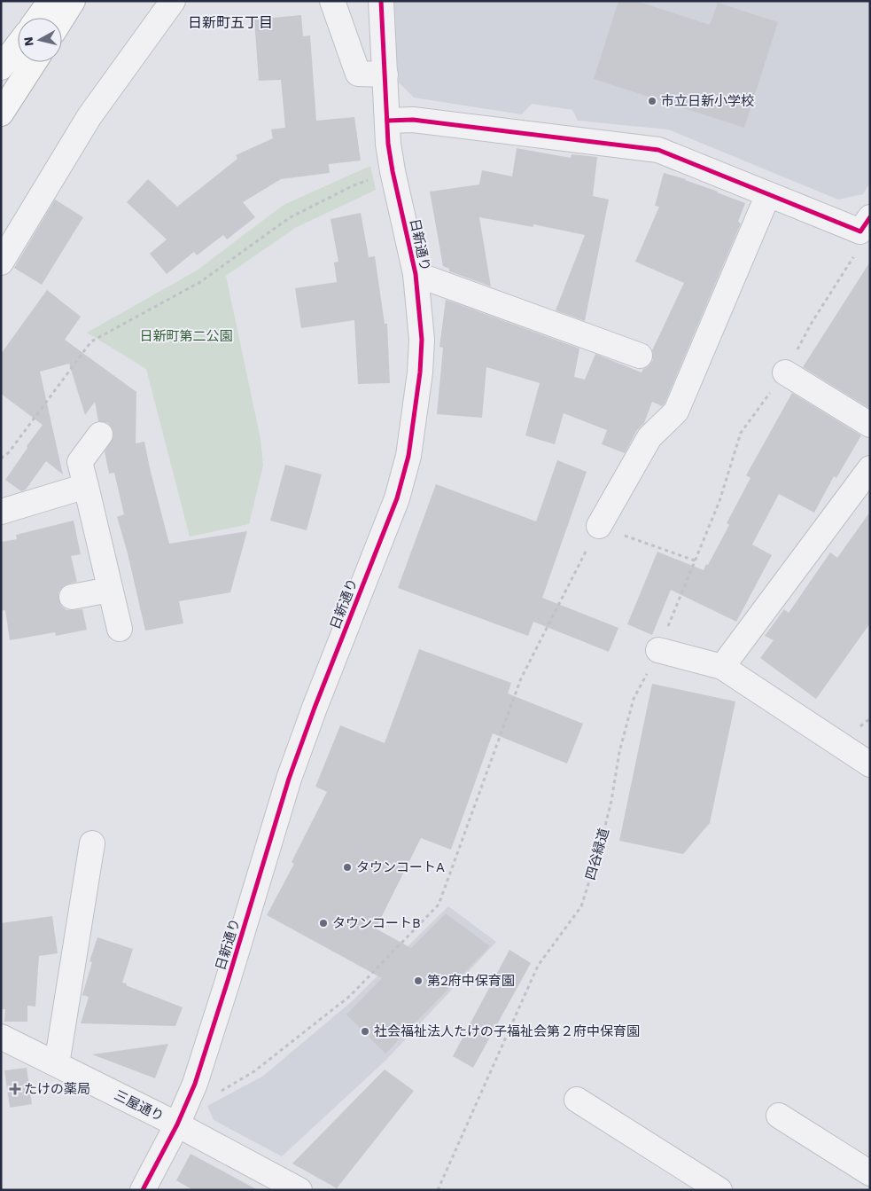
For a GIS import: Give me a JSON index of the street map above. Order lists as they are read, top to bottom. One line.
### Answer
{"streets":{"street":["日新通り","三屋通り"],"path":["四谷緑道"]},"crossings":[["日新通り","三屋通り"]],"districts":["日新町五丁目"],"parks":["日新町第二公園"],"places":{"other":["市立日新小学校","タウンコートA","タウンコートB","第2府中保育園","社会福祉法人たけの子福祉会第２府中保育園"],"health":["たけの薬局"]},"north":"left"}
